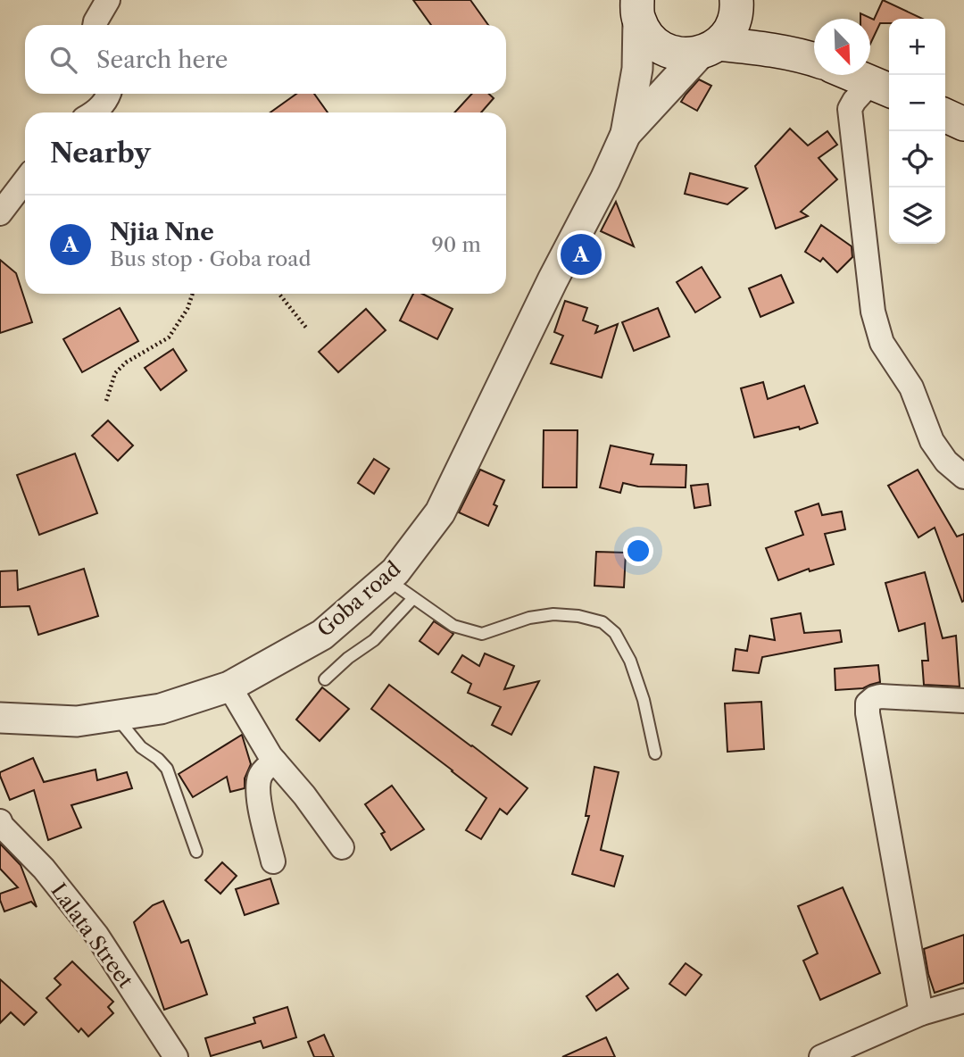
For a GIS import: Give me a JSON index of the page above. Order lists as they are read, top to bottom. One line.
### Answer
{"streets":{"street":["Goba road","Lalata Street"]},"north":"bottom right","page":{"map_buttons":["+","−"],"search":"Search here","heading":"Nearby","list":[{"mark":"A","name":"Njia Nne","note":"Bus stop · Goba road","value":"90 m"}],"pins":"A"}}
